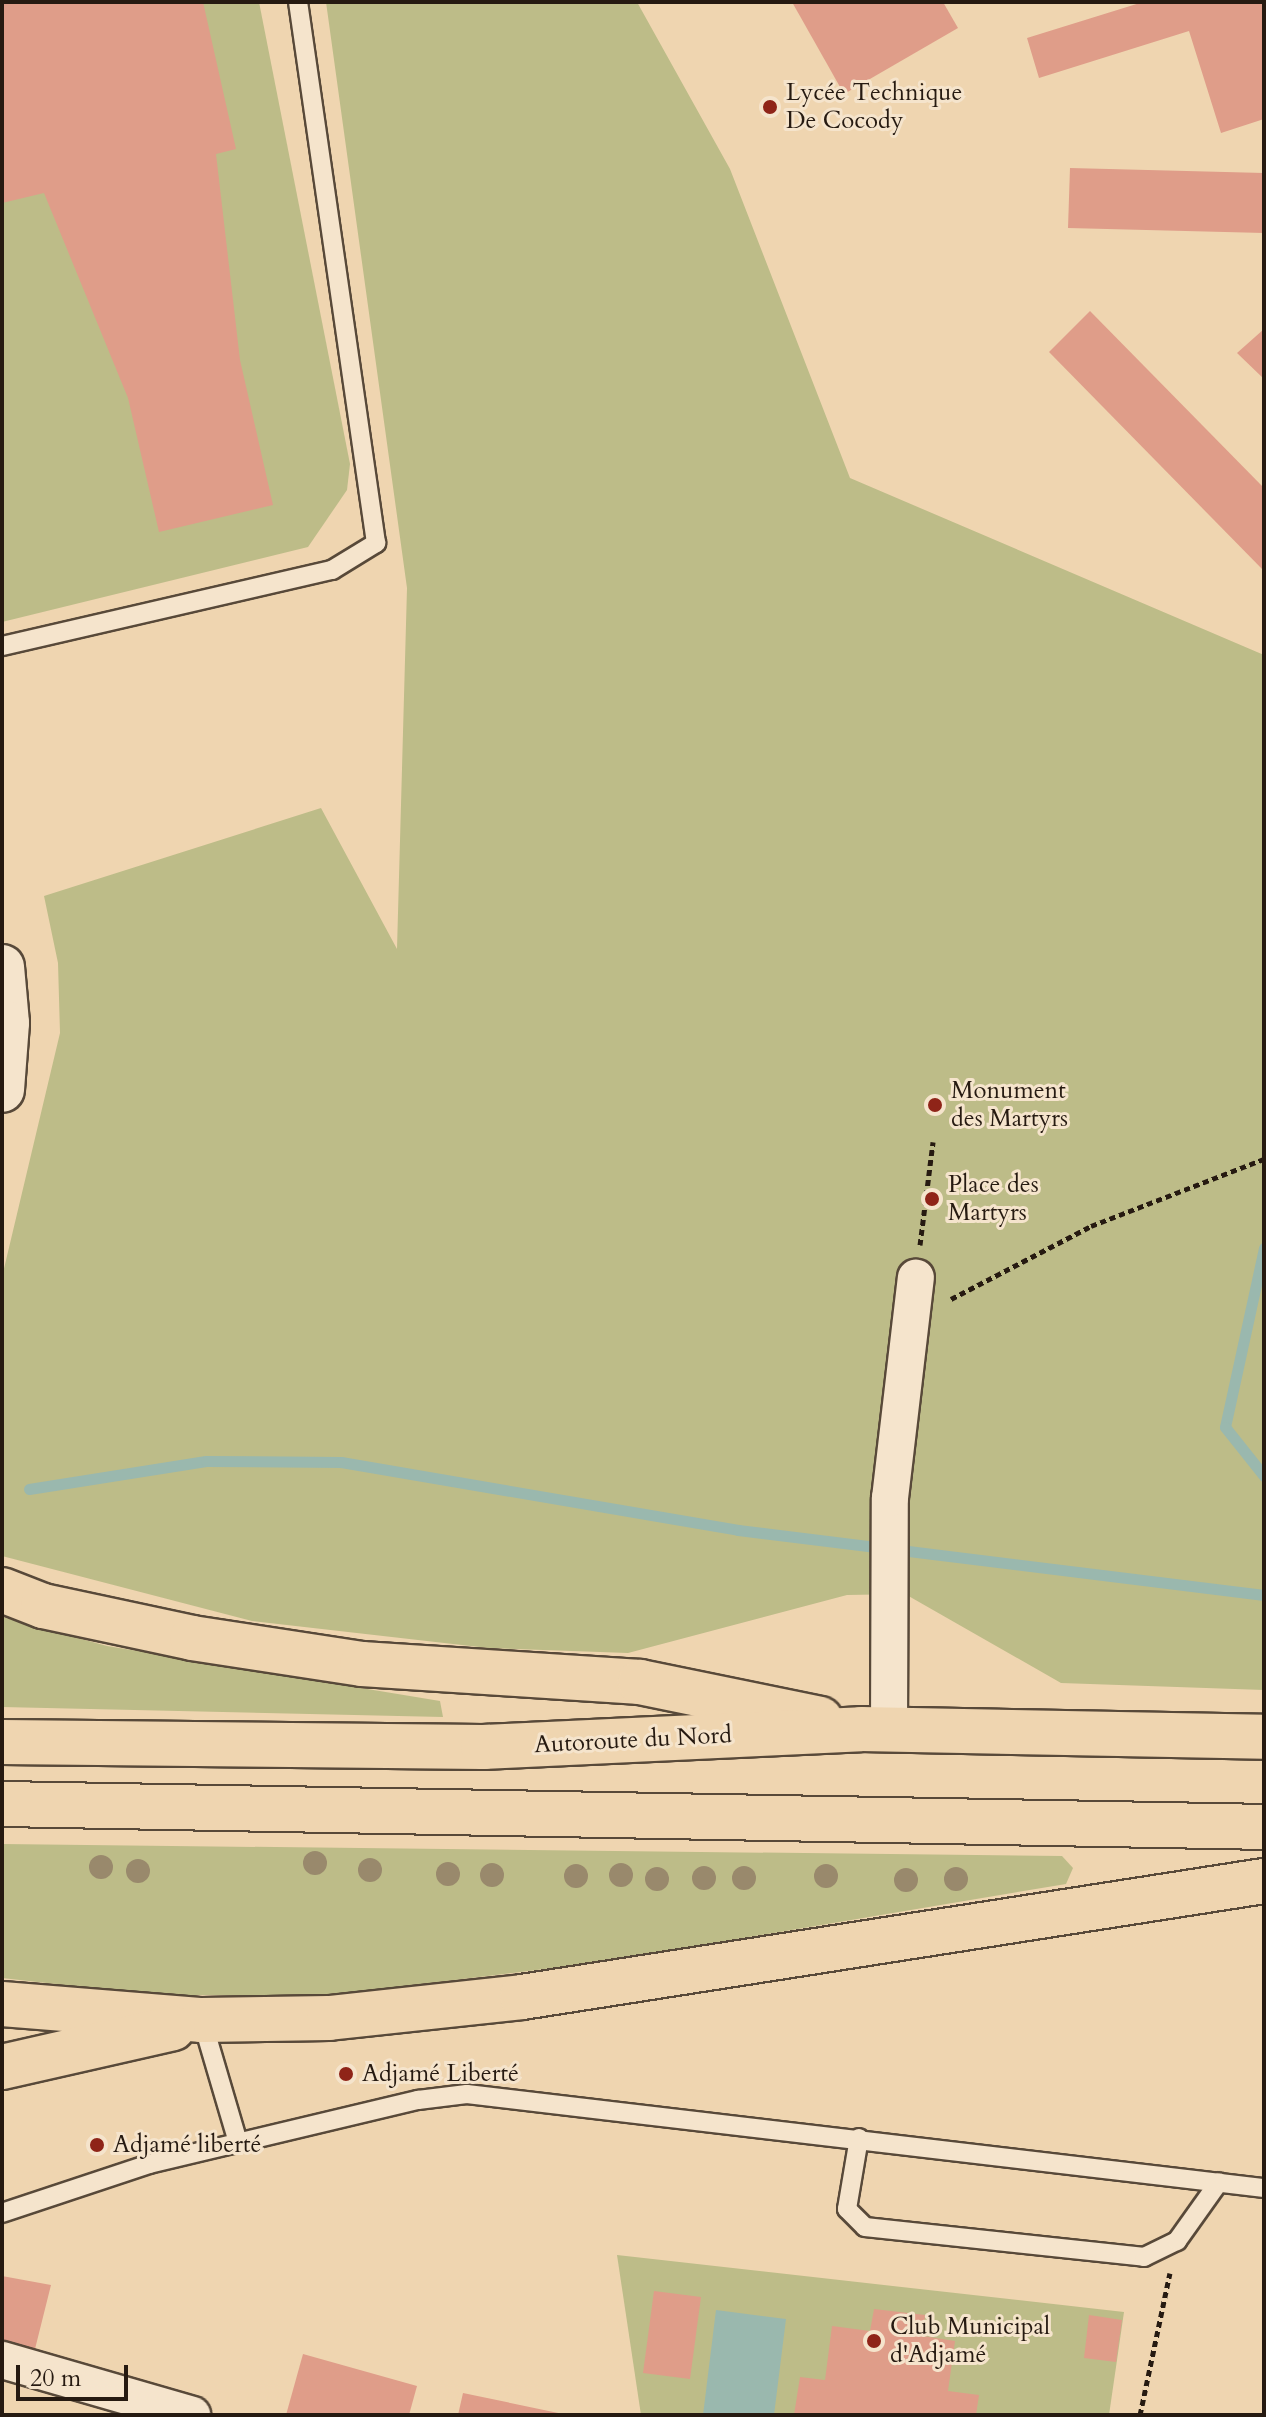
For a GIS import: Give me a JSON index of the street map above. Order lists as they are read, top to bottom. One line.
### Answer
{"streets":{"highway":["Autoroute du Nord"]},"places":["Lycée Technique De Cocody","Monument des Martyrs","Place des Martyrs","Adjamé Liberté","Adjamé liberté","Club Municipal d'Adjamé"],"scale_bar":"20 m"}
